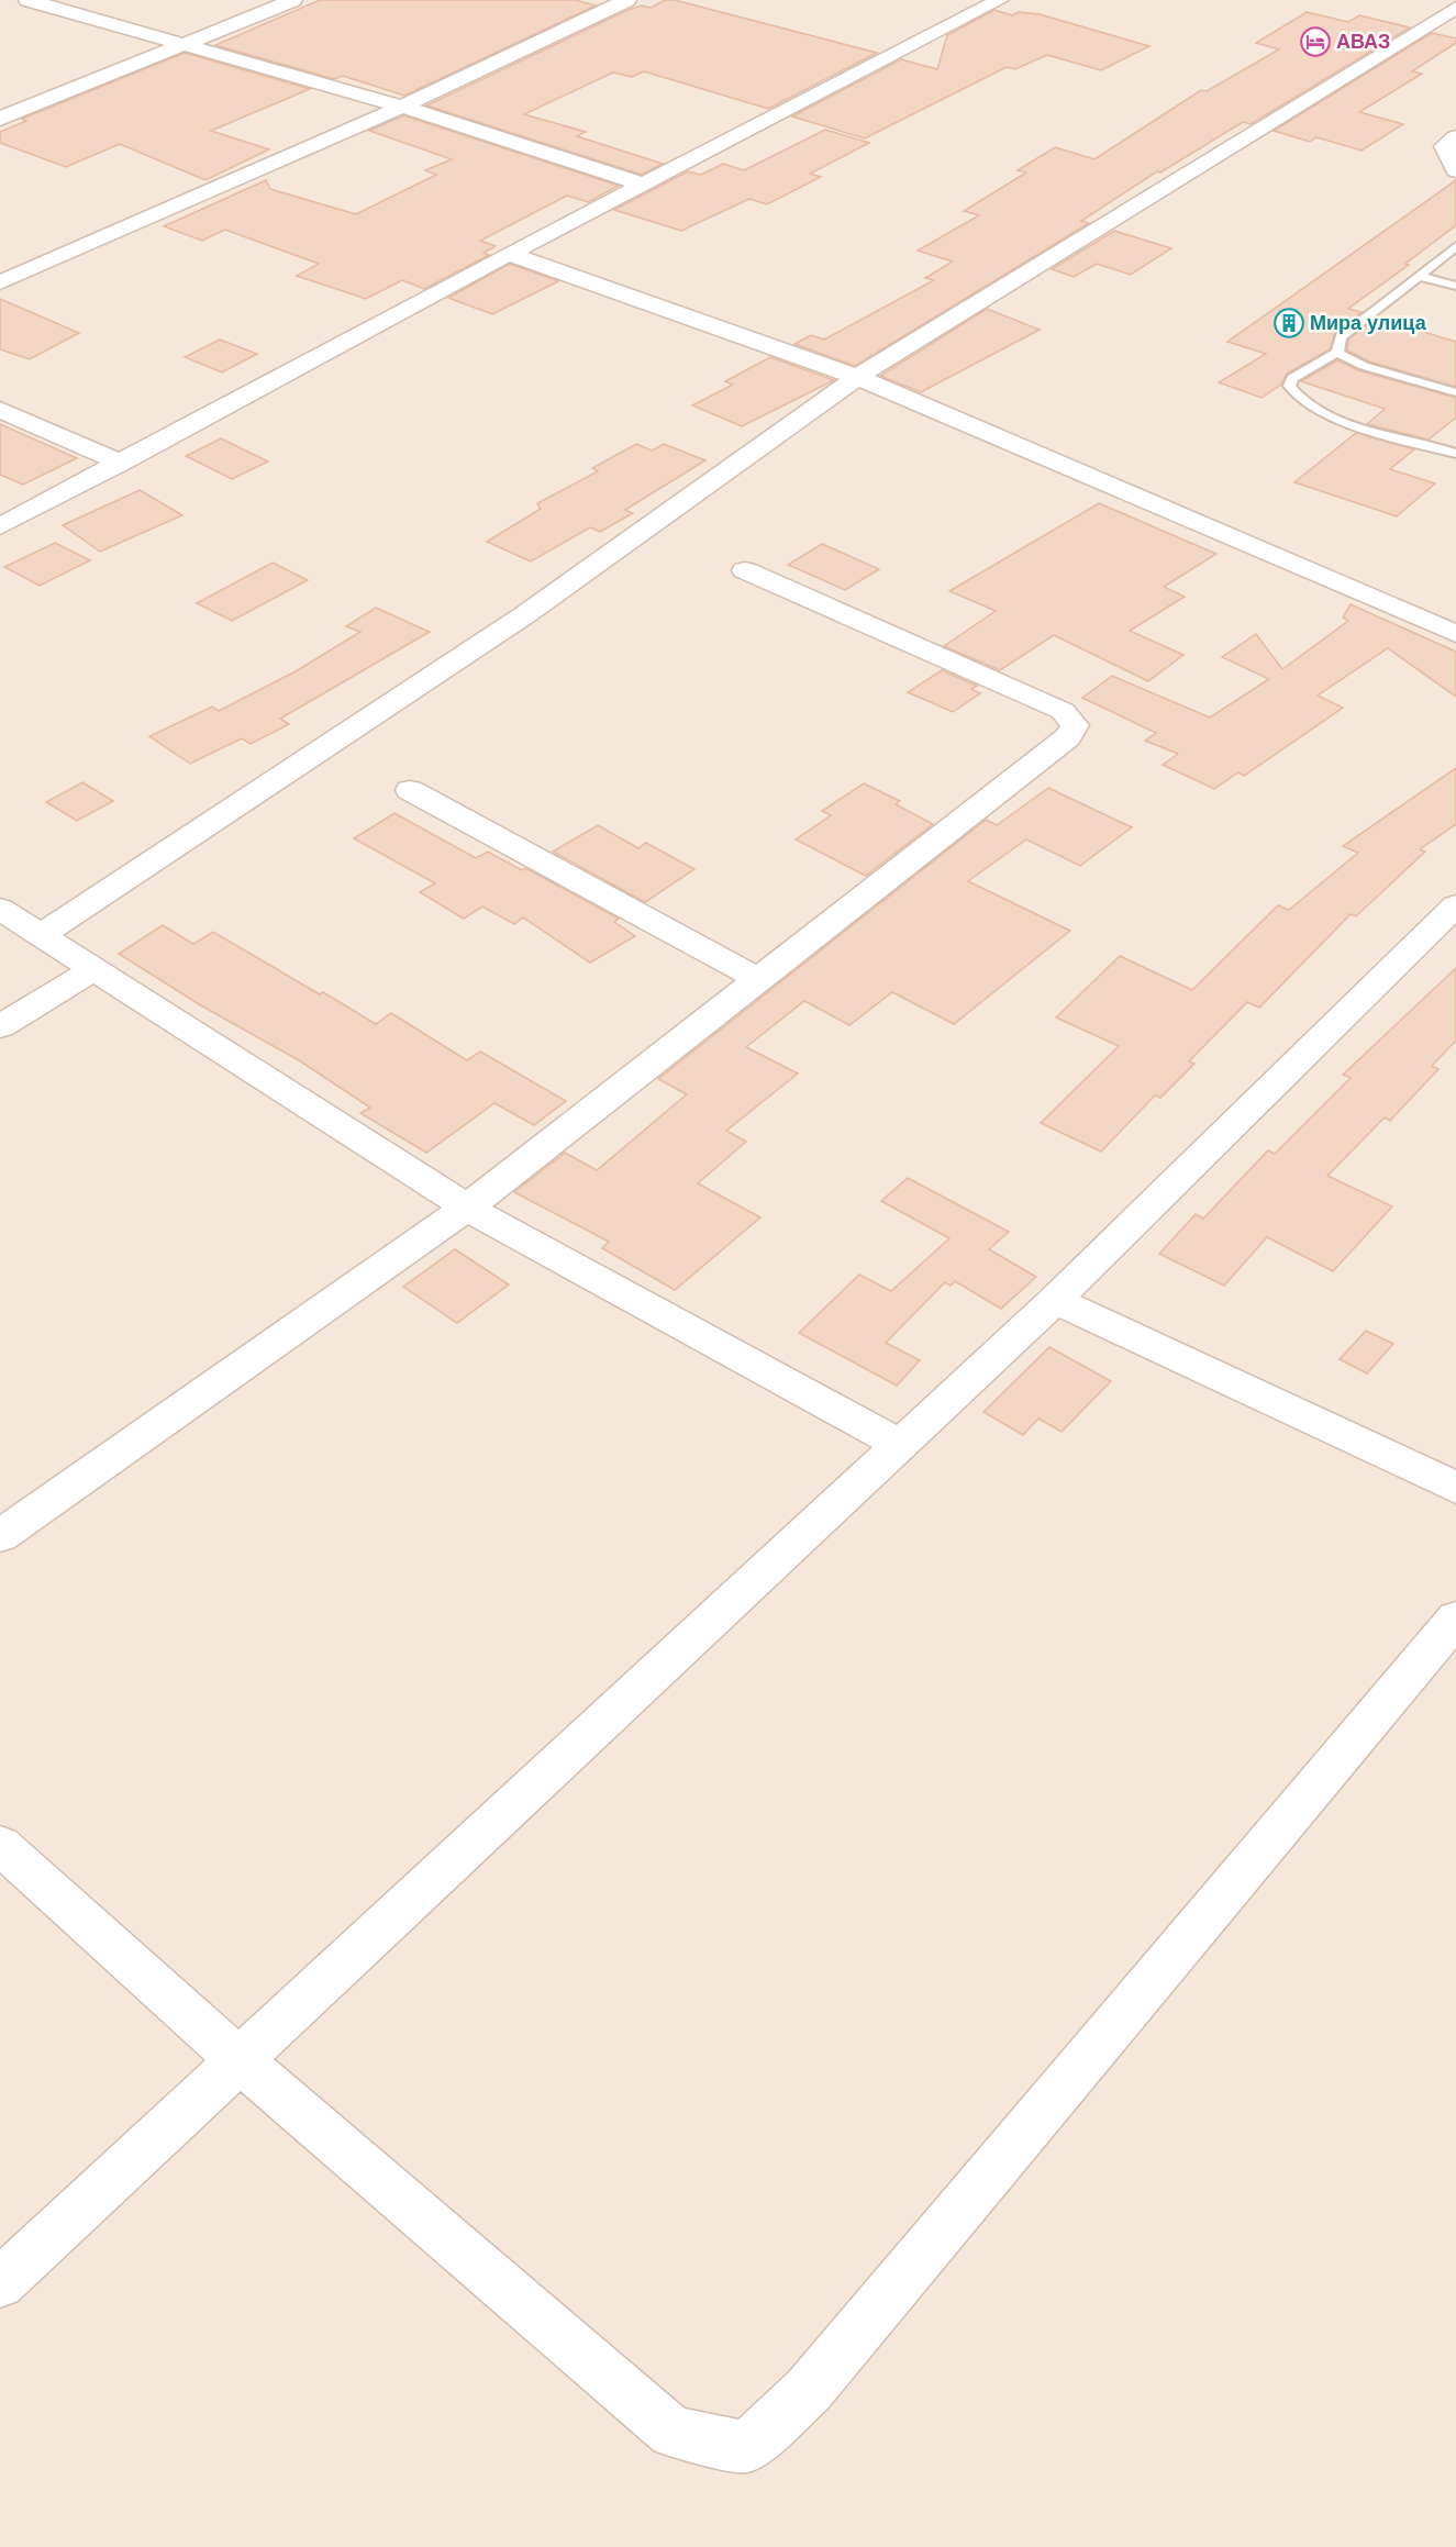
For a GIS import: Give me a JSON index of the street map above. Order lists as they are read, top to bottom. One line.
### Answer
{"places":{"hotel":["АВАЗ"],"building":["Мира улица"]}}
